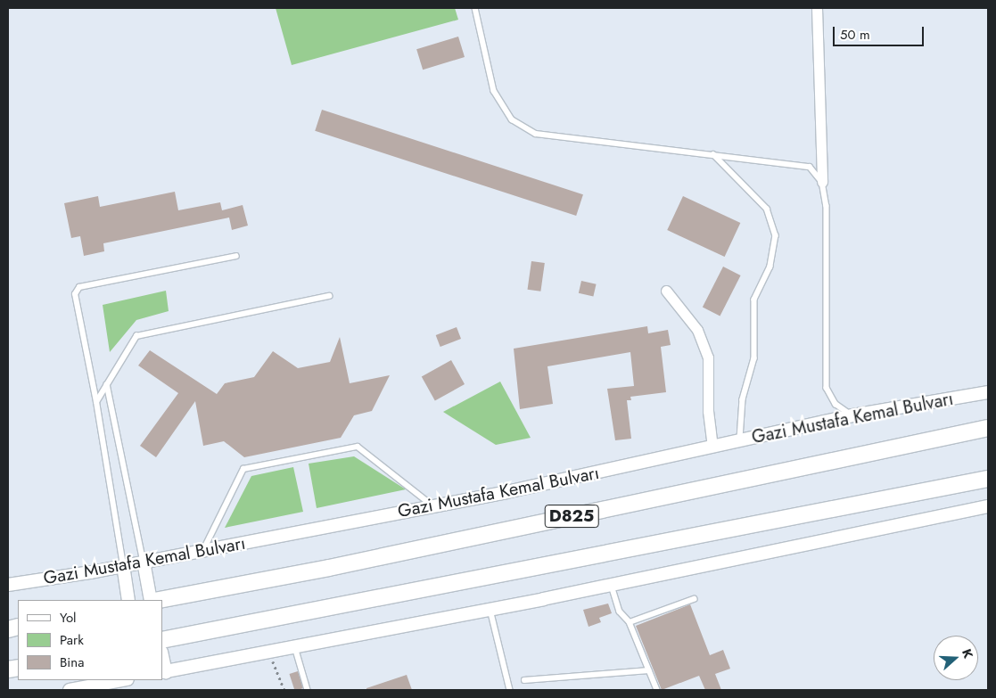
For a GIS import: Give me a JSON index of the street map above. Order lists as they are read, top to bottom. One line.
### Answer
{"streets":{"highway":["Gazi Mustafa Kemal Bulvarı","D825"]},"legend":["Yol","Park","Bina"],"scale_bar":"50 m","north":"right"}
